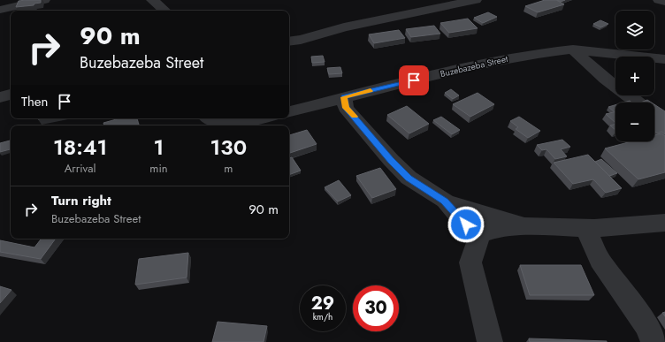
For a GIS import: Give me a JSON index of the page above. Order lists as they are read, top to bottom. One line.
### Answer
{"streets":{"street":["Buzebazeba Street"]},"page":{"map_buttons":["+","−"],"turn":["90 m","Buzebazeba Street"],"then":"Then","eta":["18:41","Arrival","1","min","130","m"],"list":[{"name":"Turn right","note":"Buzebazeba Street","value":"90 m"}],"speed":"29 km/h","limit":"30"}}
